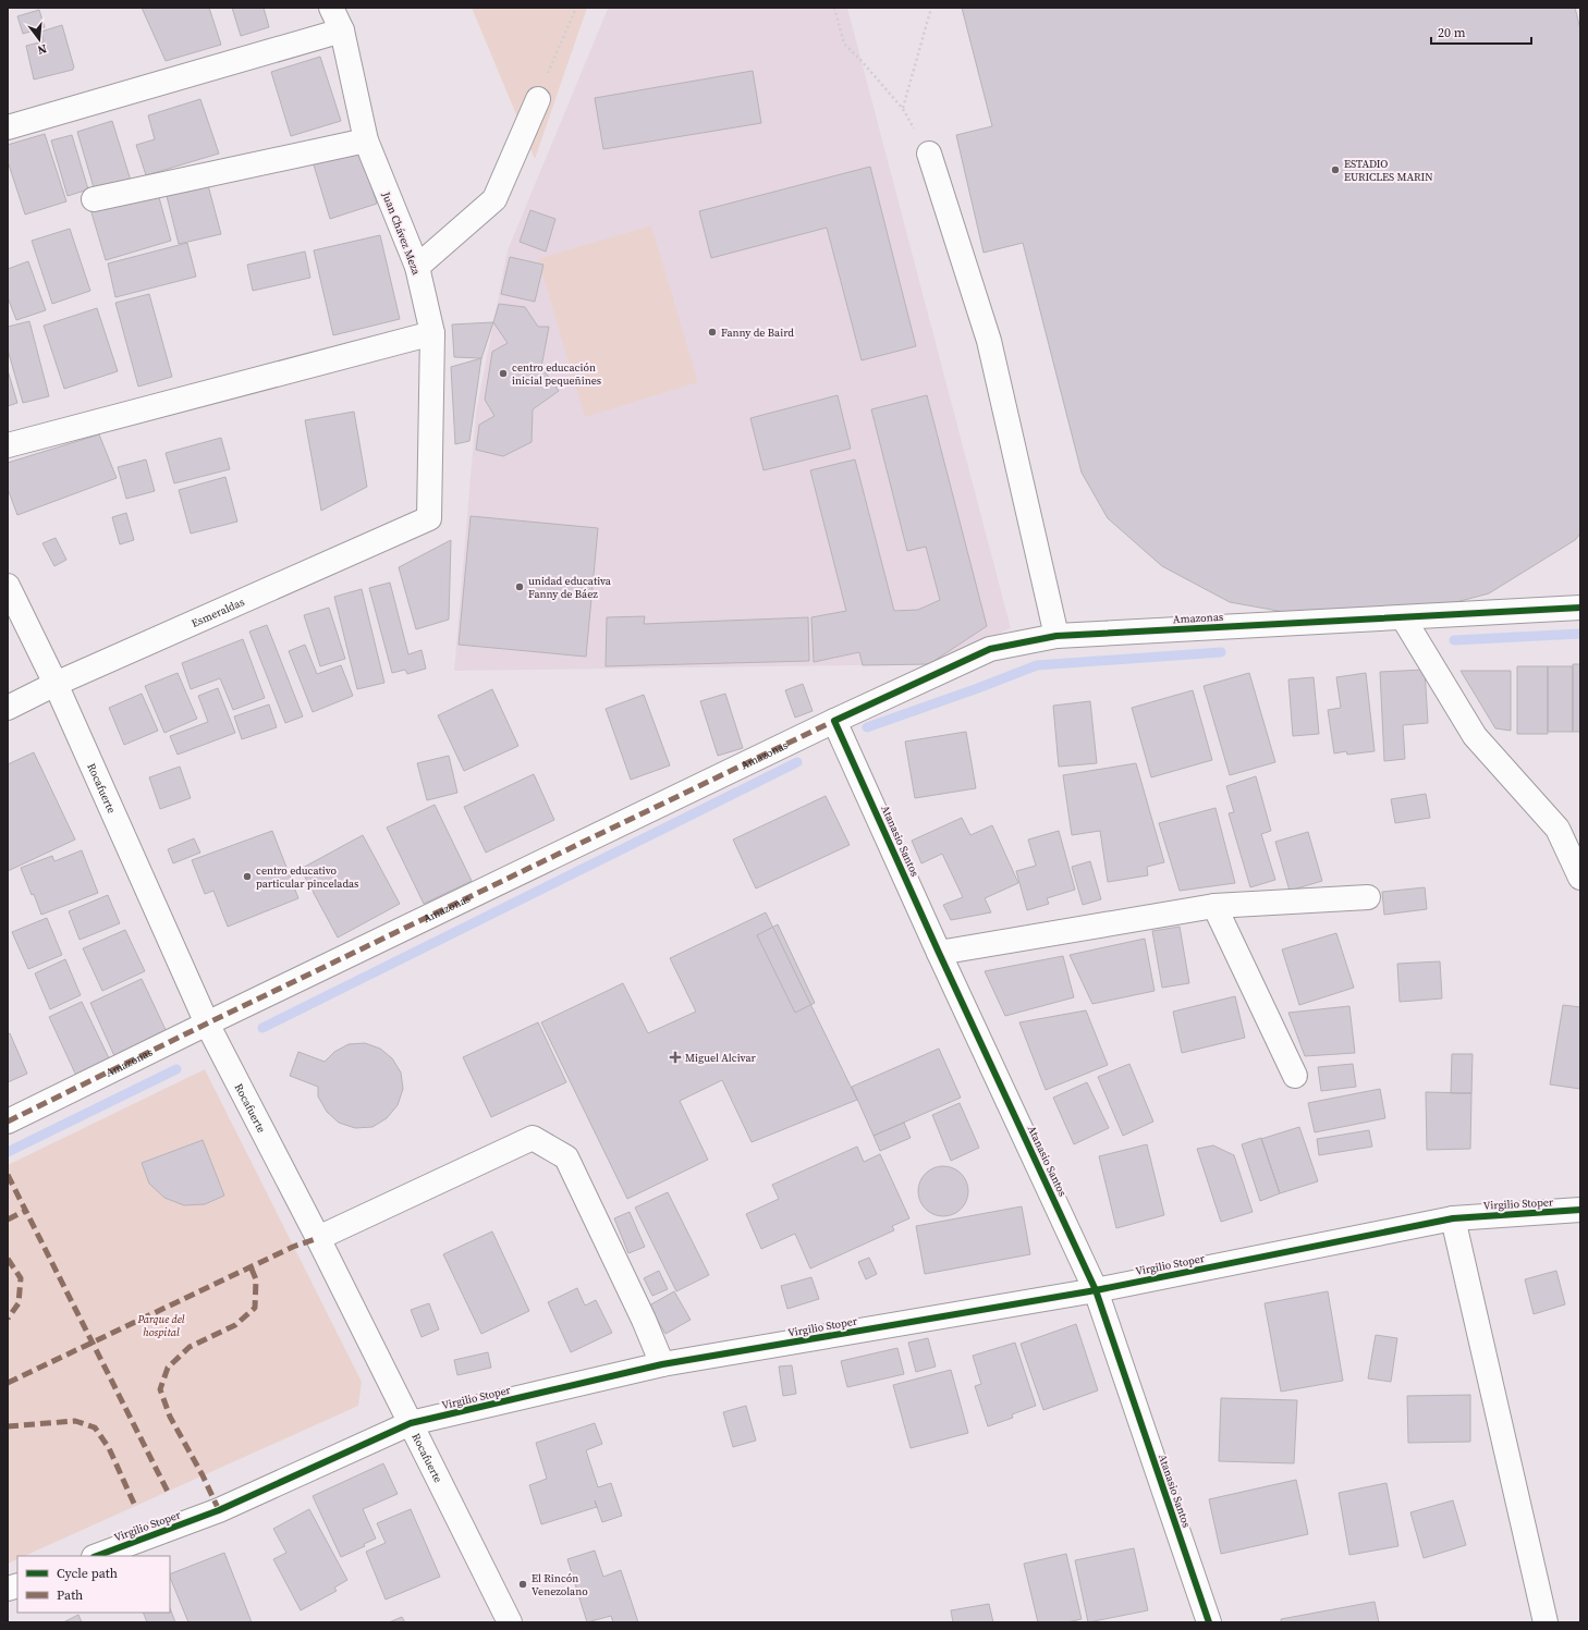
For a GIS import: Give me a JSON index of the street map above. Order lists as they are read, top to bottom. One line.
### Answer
{"streets":{"street":["Juan Chávez Meza","Esmeraldas","Amazonas","Rocafuerte","Atanasio Santos","Virgilio Stoper"]},"crossings":[["Juan Chávez Meza","Esmeraldas"],["Esmeraldas","Rocafuerte"],["Amazonas","Rocafuerte"],["Amazonas","Atanasio Santos"],["Rocafuerte","Virgilio Stoper"],["Atanasio Santos","Virgilio Stoper"]],"parks":["Parque del hospital"],"places":{"other":["ESTADIO EURICLES MARIN","Fanny de Baird","centro educación inicial pequeñines","unidad educativa Fanny de Báez","centro educativo particular pinceladas","El Rincón Venezolano"],"health":["Miguel Alcivar"]},"legend":["Cycle path","Path"],"scale_bar":"20 m","north":"bottom"}
